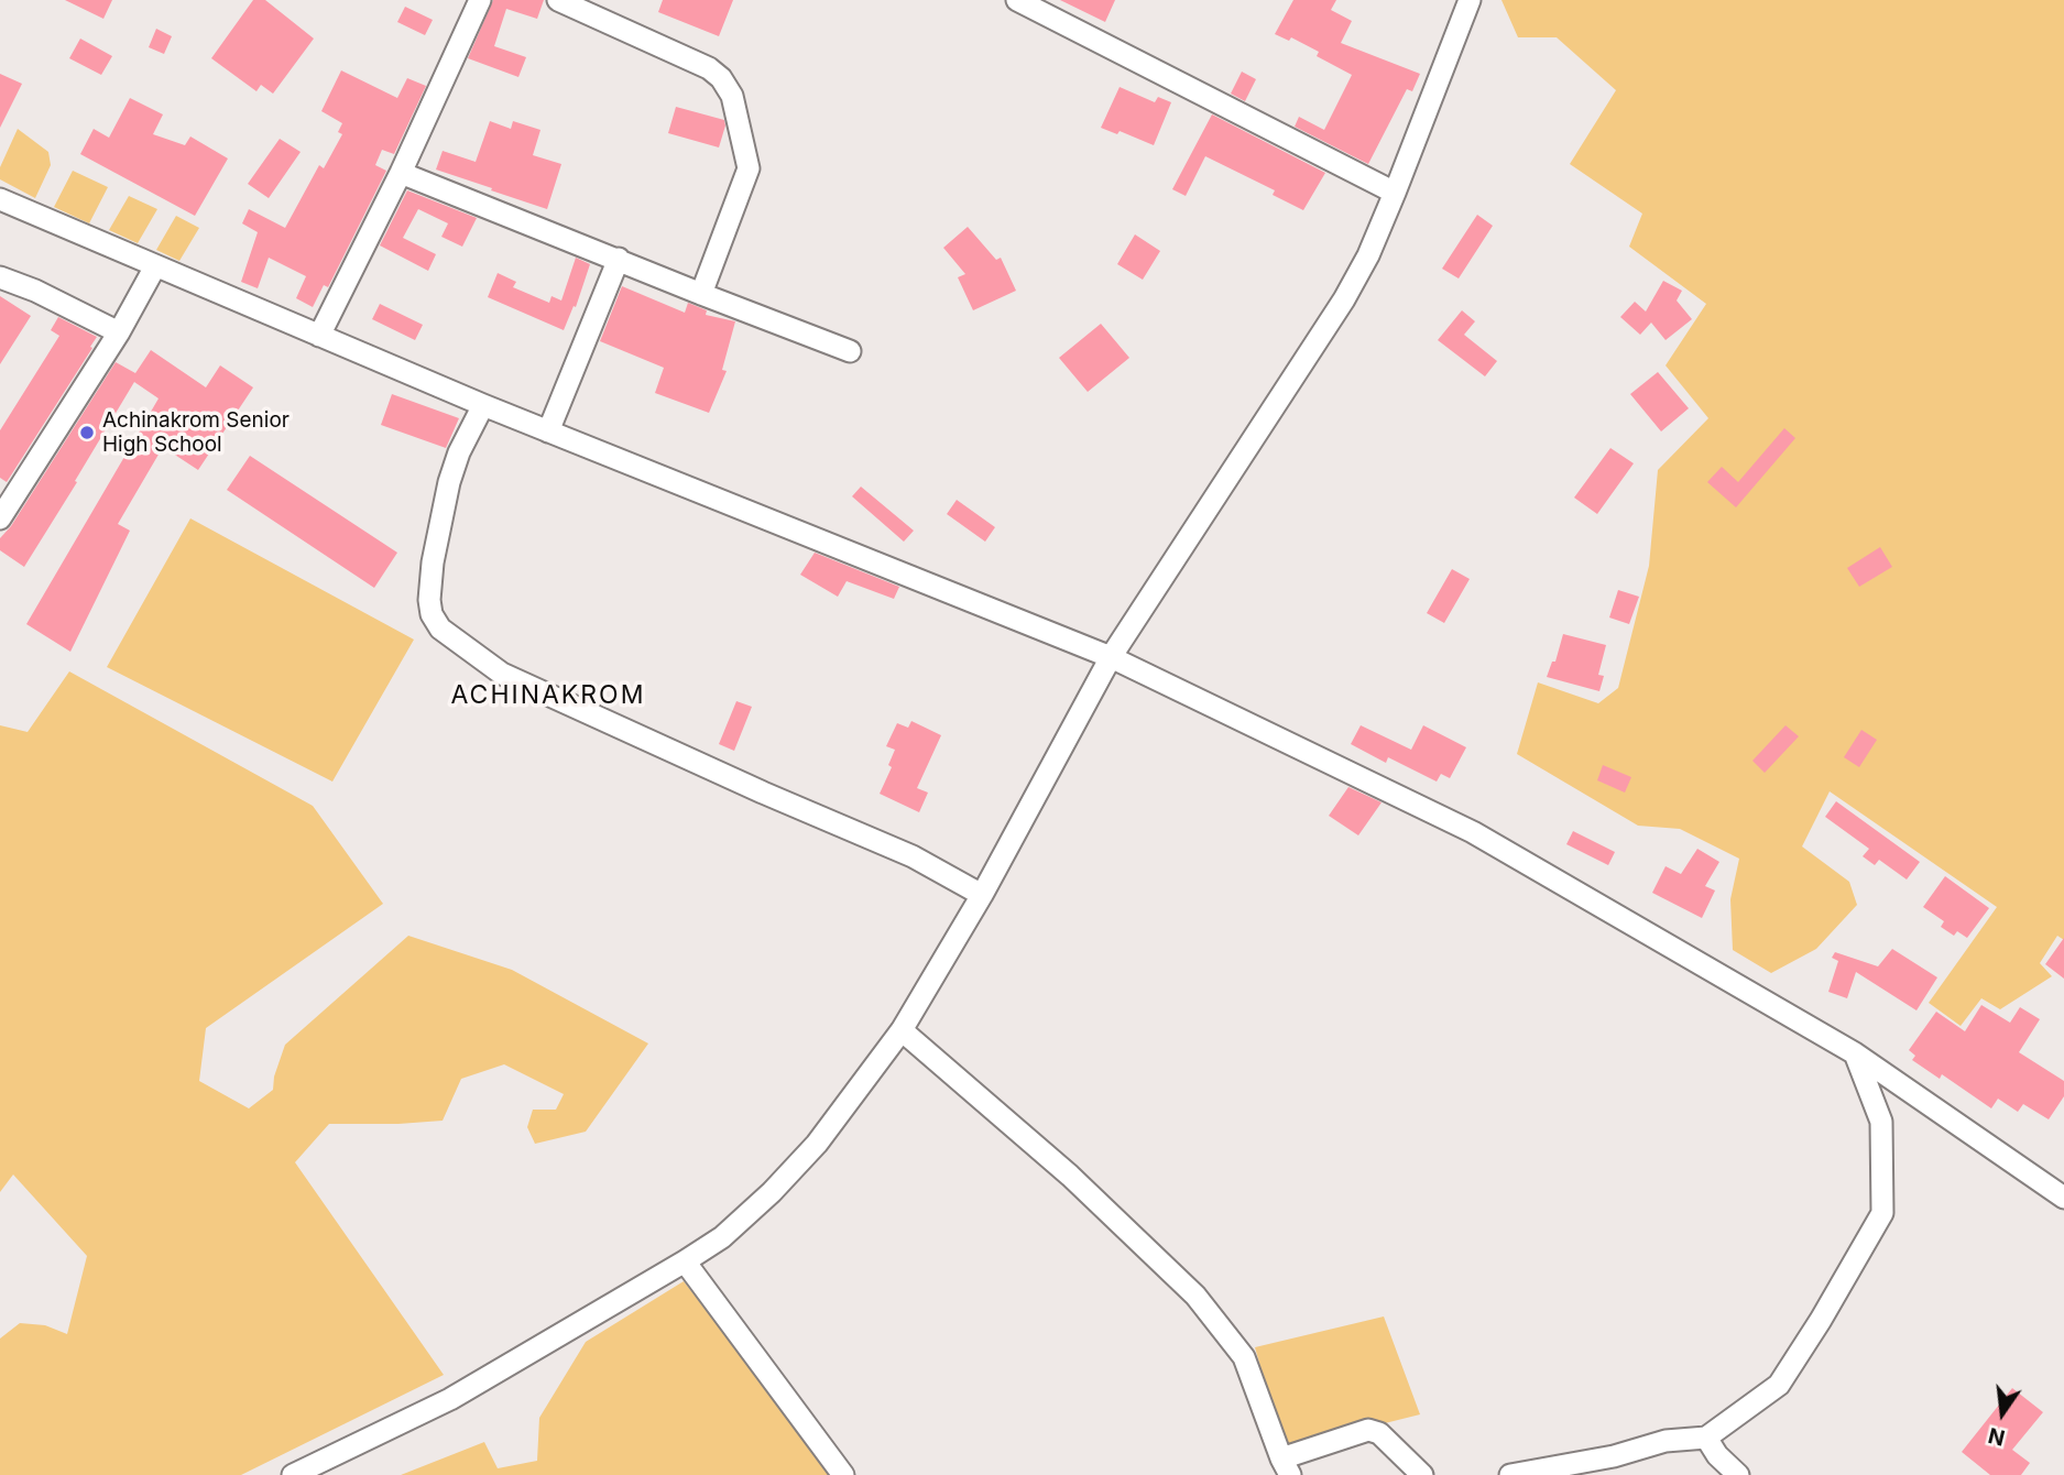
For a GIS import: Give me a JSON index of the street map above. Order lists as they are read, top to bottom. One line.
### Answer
{"districts":["ACHINAKROM"],"places":["Achinakrom Senior High School"],"north":"bottom"}
